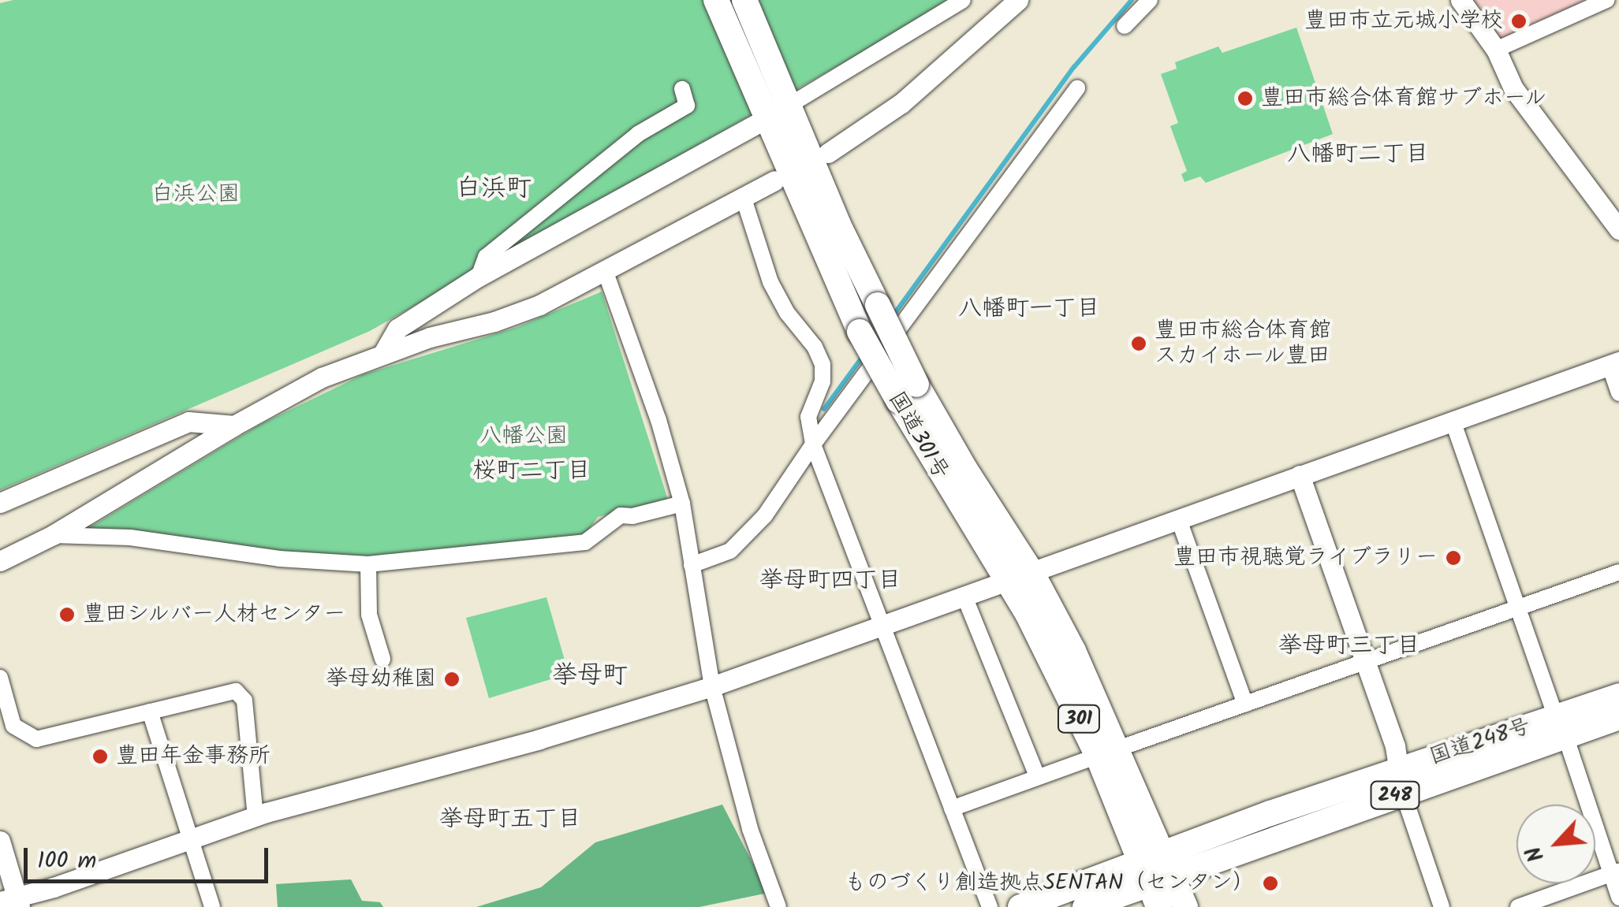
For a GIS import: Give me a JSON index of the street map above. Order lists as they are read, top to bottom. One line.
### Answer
{"streets":{"highway":["国道301号","301","国道248号","248"]},"crossings":[["国道301号","国道248号"]],"districts":["八幡町二丁目","白浜町","八幡町一丁目","桜町二丁目","挙母町四丁目","挙母町三丁目","挙母町","挙母町五丁目"],"parks":["白浜公園","八幡公園"],"places":["豊田市立元城小学校","豊田市総合体育館サブホール","豊田市総合体育館 スカイホール豊田","豊田市視聴覚ライブラリー","豊田シルバー人材センター","挙母幼稚園","豊田年金事務所","ものづくり創造拠点SENTAN（センタン）"],"scale_bar":"100 m","north":"bottom left"}
